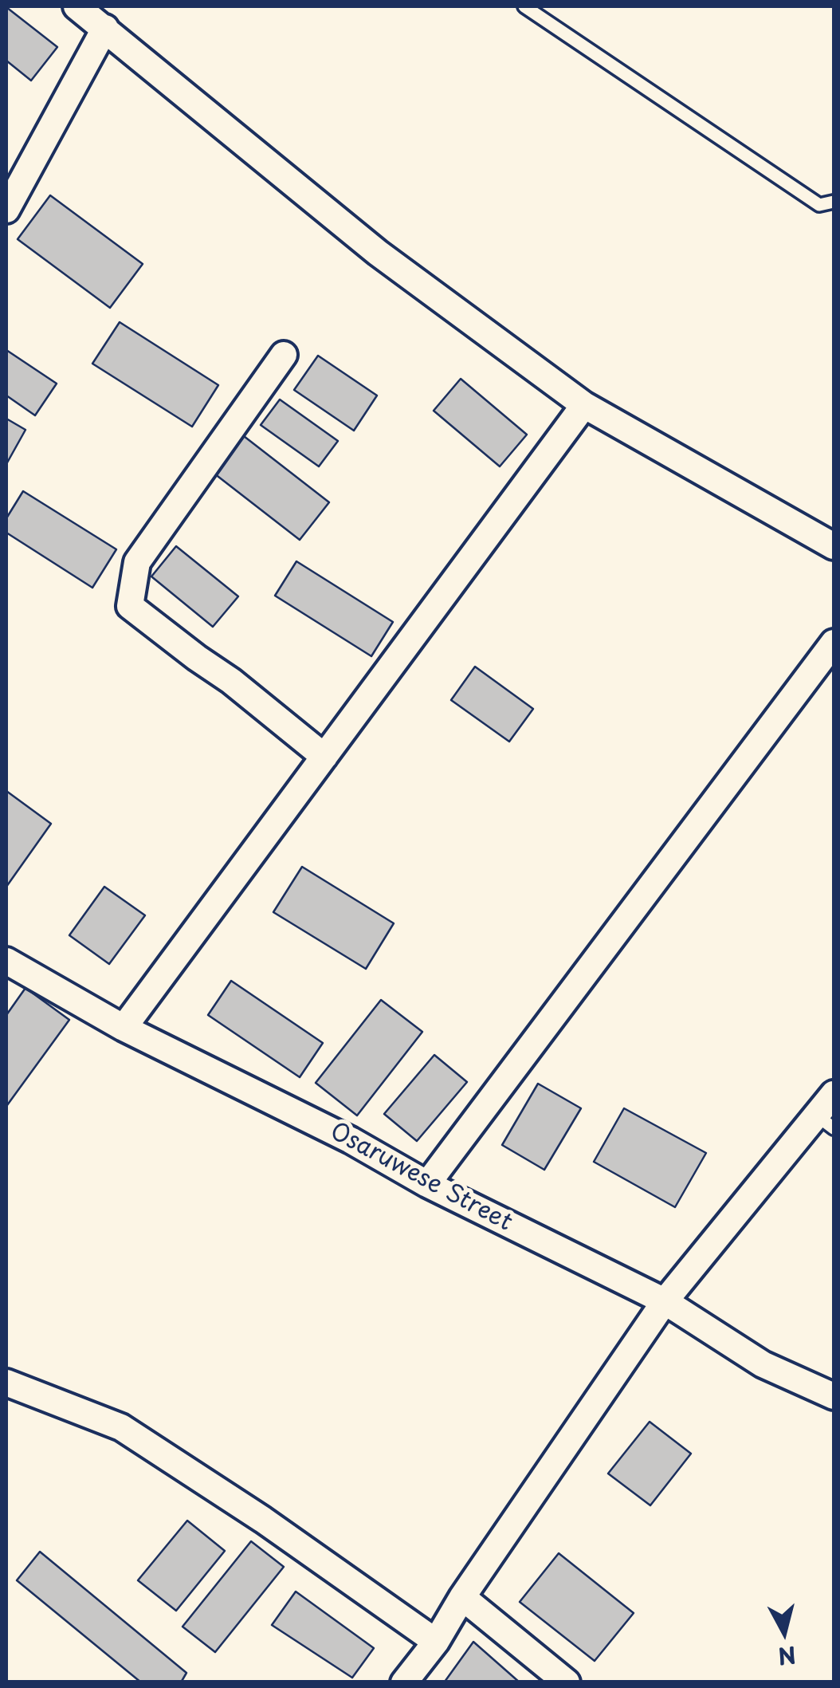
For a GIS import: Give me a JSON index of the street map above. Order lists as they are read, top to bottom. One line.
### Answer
{"streets":{"street":["Osaruwese Street"]},"north":"bottom"}
